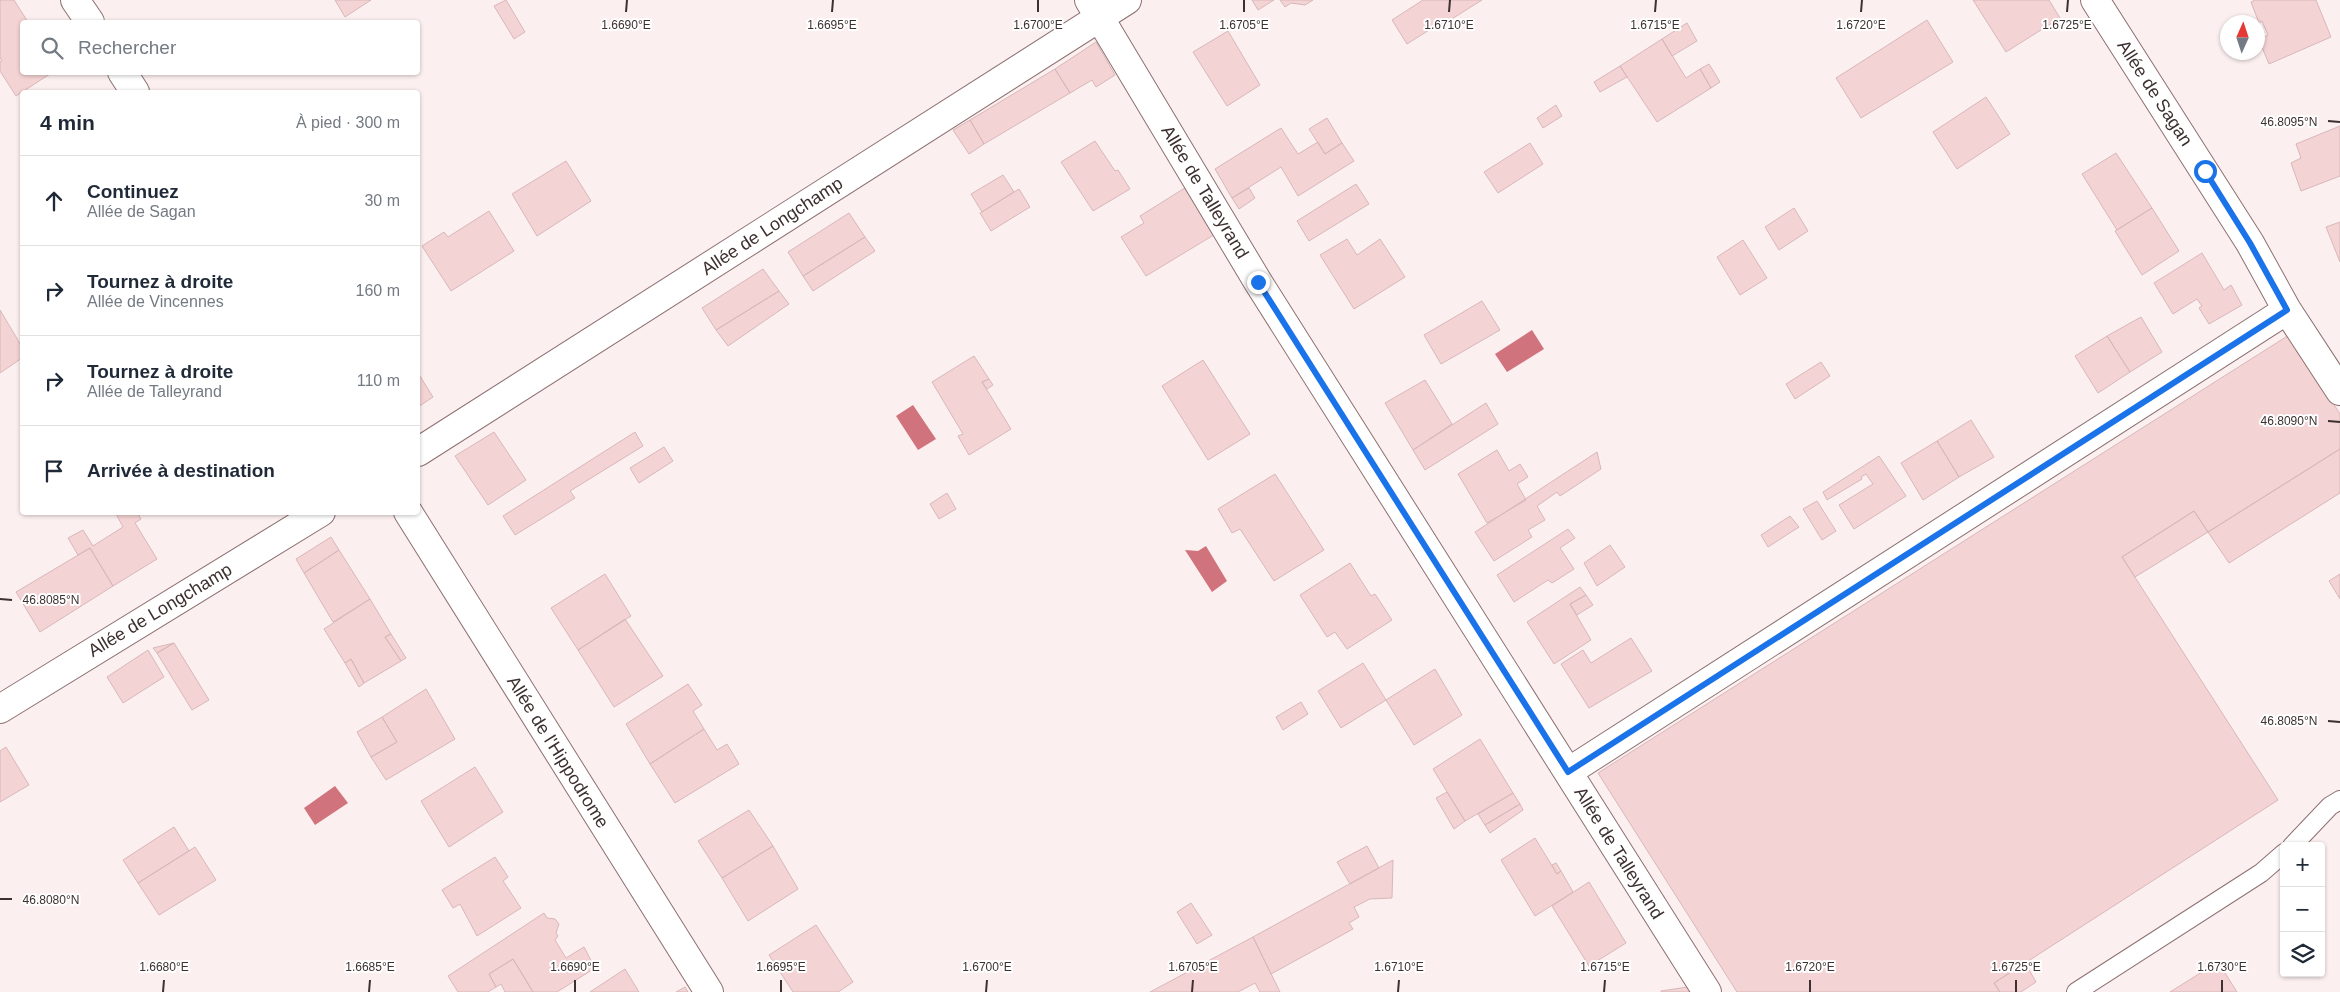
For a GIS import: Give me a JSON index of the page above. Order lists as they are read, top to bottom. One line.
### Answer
{"streets":{"street":["Allée de Sagan","Allée de Talleyrand","Allée de Longchamp","Allée de l'Hippodrome"]},"crossings":[["Allée de Talleyrand","Allée de Longchamp"]],"north":"top","page":{"search":"Rechercher","heading":["4 min","À pied · 300 m"],"list":[["Continuez","Allée de Sagan","30 m"],["Tournez à droite","Allée de Vincennes","160 m"],["Tournez à droite","Allée de Talleyrand","110 m"],"Arrivée à destination"],"map_buttons":["+","−"]},"coordinates":["1.6690°E","1.6695°E","1.6700°E","1.6705°E","1.6710°E","1.6715°E","1.6720°E","1.6725°E","46.8095°N","46.8090°N","46.8085°N","46.8080°N","1.6680°E","1.6685°E","1.6730°E"]}
